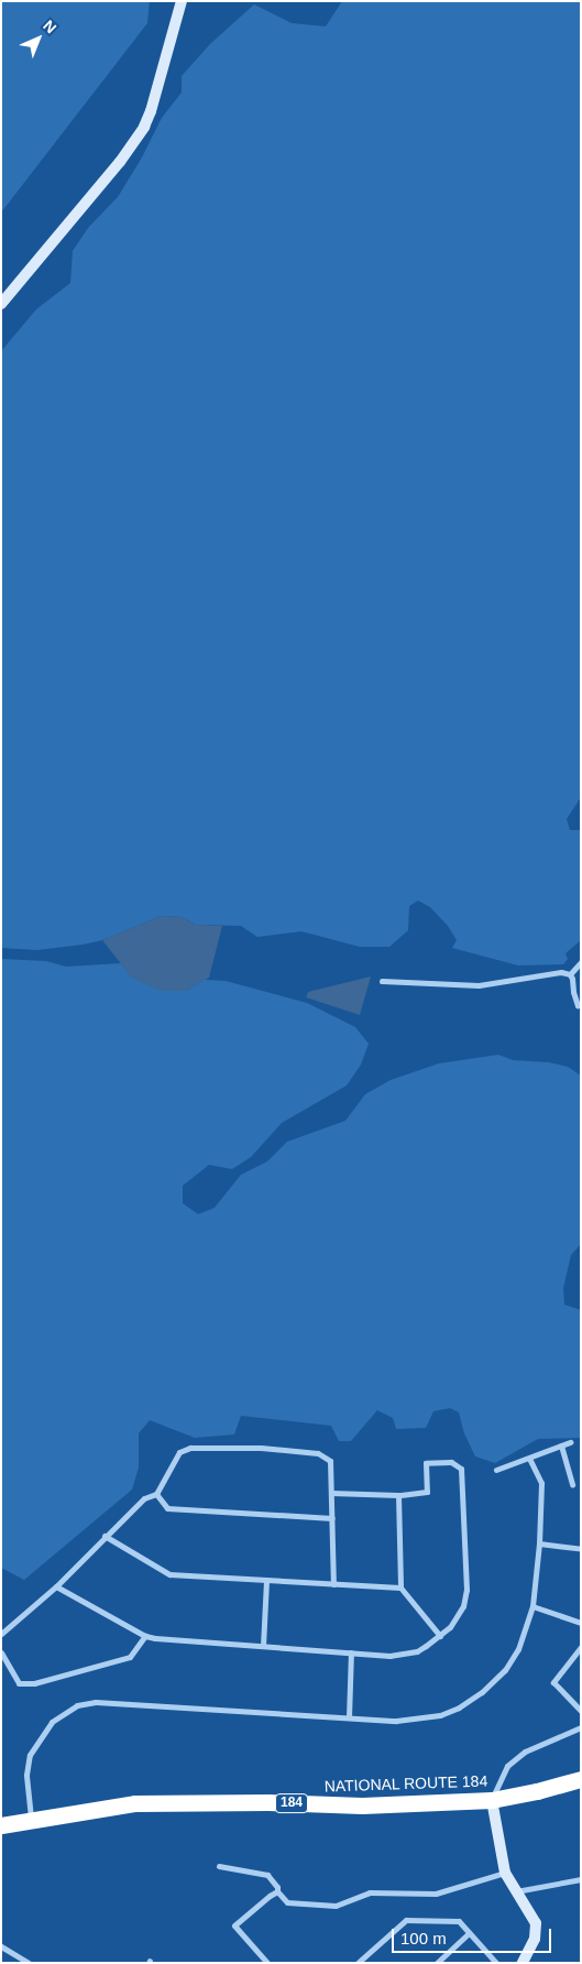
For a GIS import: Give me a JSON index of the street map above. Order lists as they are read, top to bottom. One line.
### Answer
{"streets":{"highway":["NATIONAL ROUTE 184","184"]},"scale_bar":"100 m","north":"top right"}
